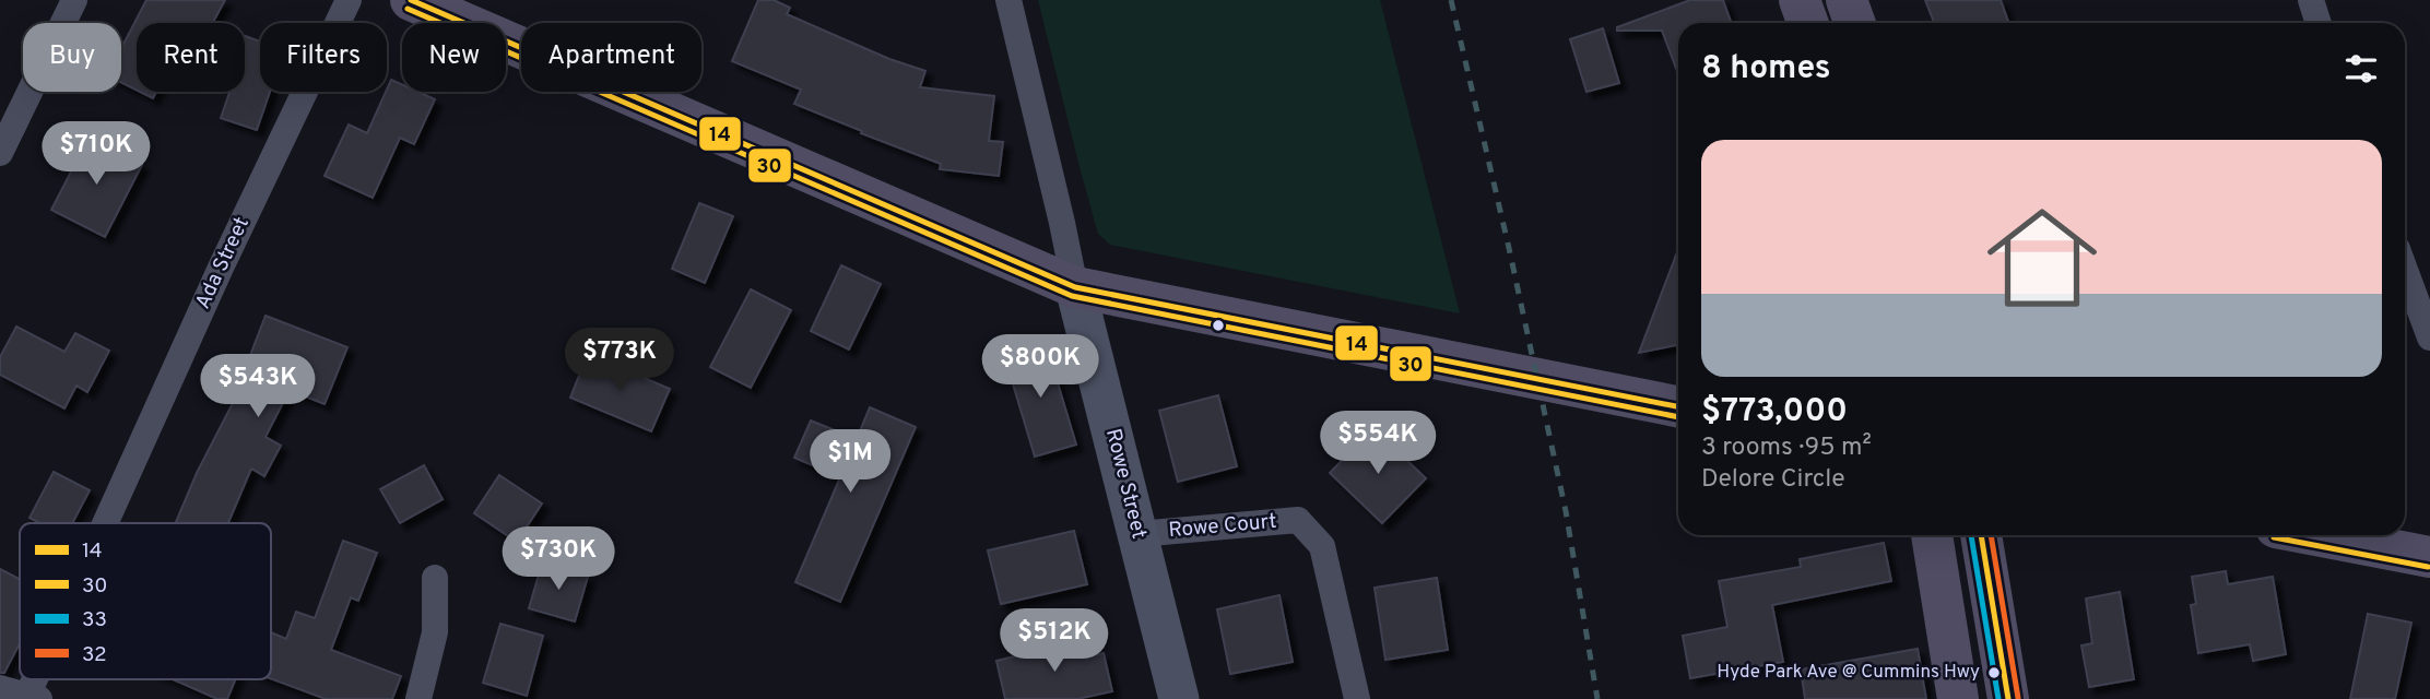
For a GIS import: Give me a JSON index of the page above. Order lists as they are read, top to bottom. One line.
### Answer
{"streets":{"street":["Ada Street","Rowe Street","Rowe Court"]},"crossings":[["Rowe Street","Rowe Court"]],"places":["Hyde Park Ave @ Cummins Hwy"],"lines":["transit line 14","transit line 30","transit line 33","transit line 32"],"legend":["14","30","33","32"],"page":{"chip":["Buy","Rent","Filters","New","Apartment"],"heading":"8 homes","list":[{"name":"$773,000","note":"3 rooms · 95 m² · Delore Circle"}],"price":["$710K","$773K","$800K","$543K","$554K","$1M","$730K","$512K"]}}
